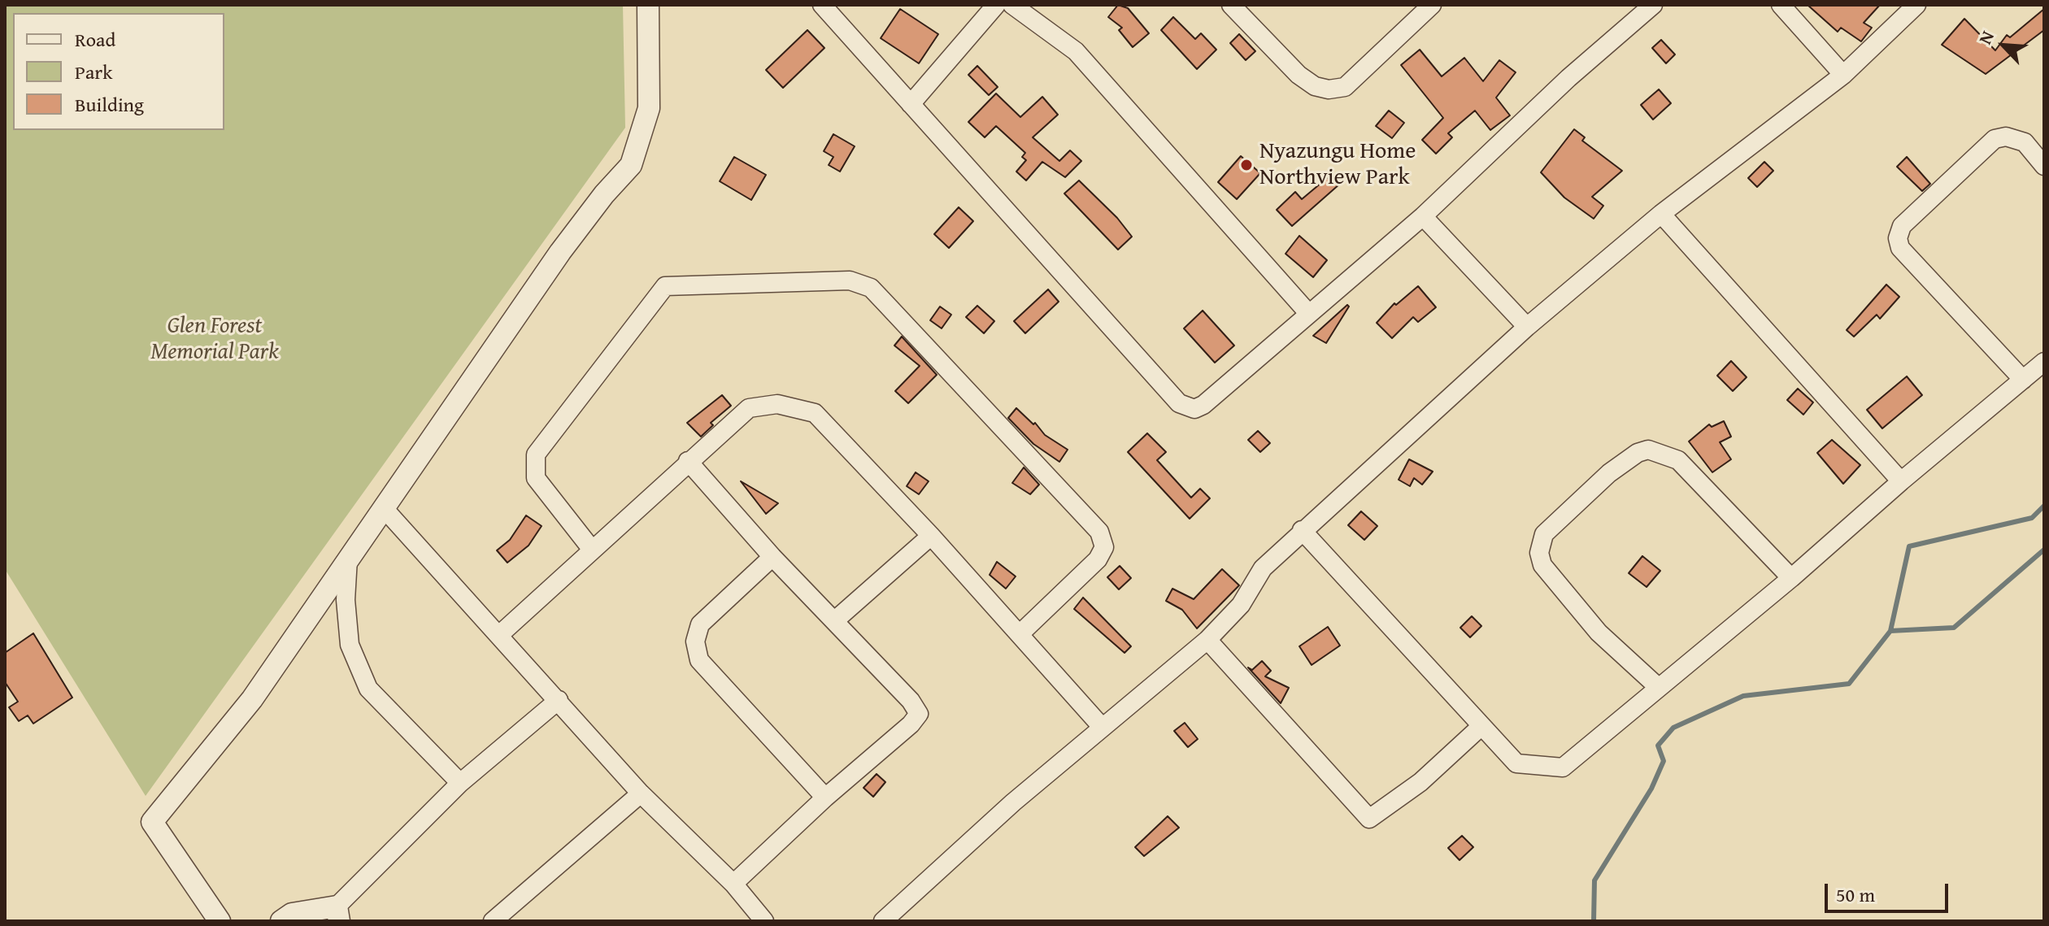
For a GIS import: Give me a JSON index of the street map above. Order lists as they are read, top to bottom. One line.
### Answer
{"parks":["Glen Forest Memorial Park"],"places":["Nyazungu Home Northview Park"],"legend":["Road","Park","Building"],"scale_bar":"50 m","north":"top left"}
